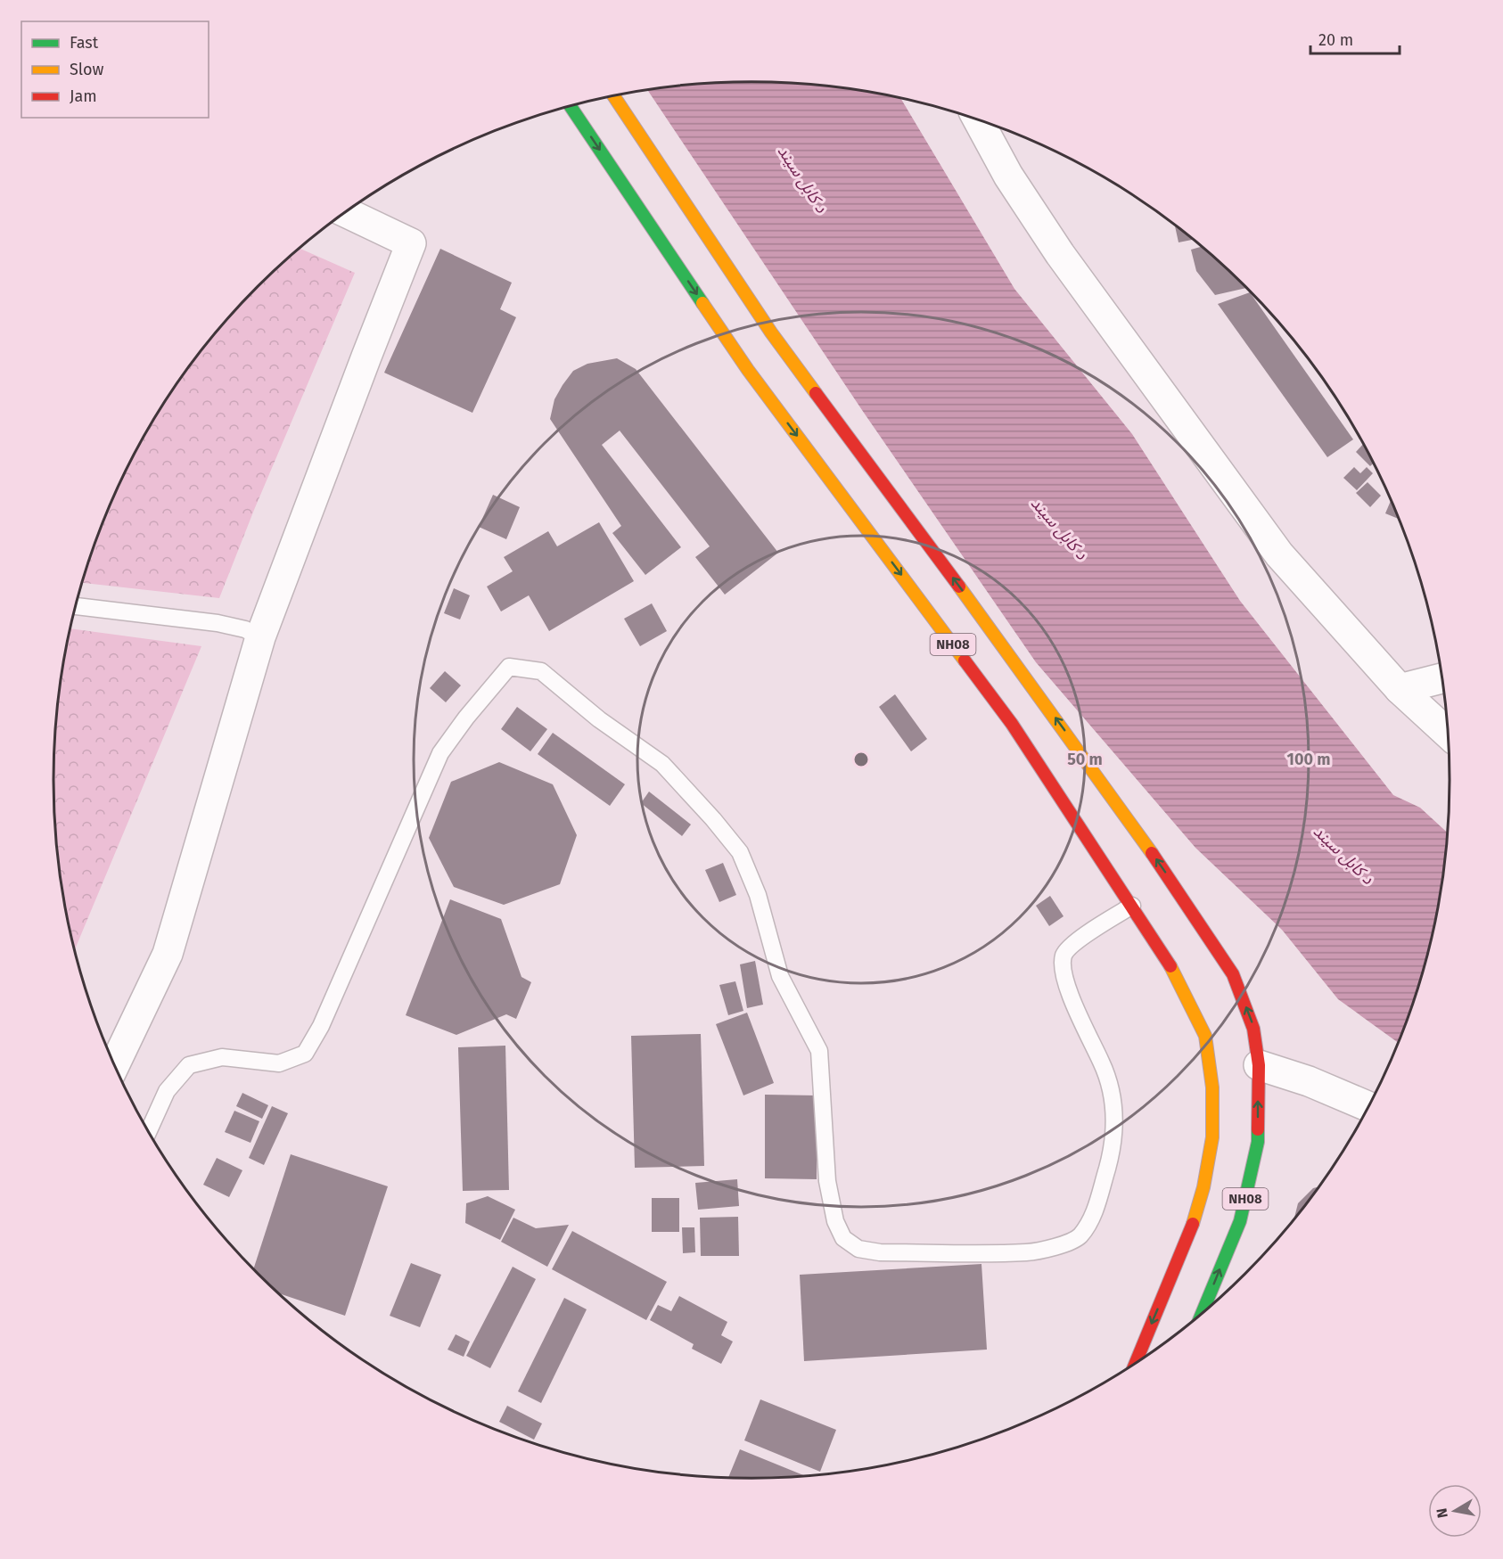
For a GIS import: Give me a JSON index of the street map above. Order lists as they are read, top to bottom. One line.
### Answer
{"streets":{"highway":["NH08"]},"water":["د کابل سيند"],"legend":["Fast","Slow","Jam"],"scale_bar":"20 m","north":"left","rings":["50 m","100 m"]}
